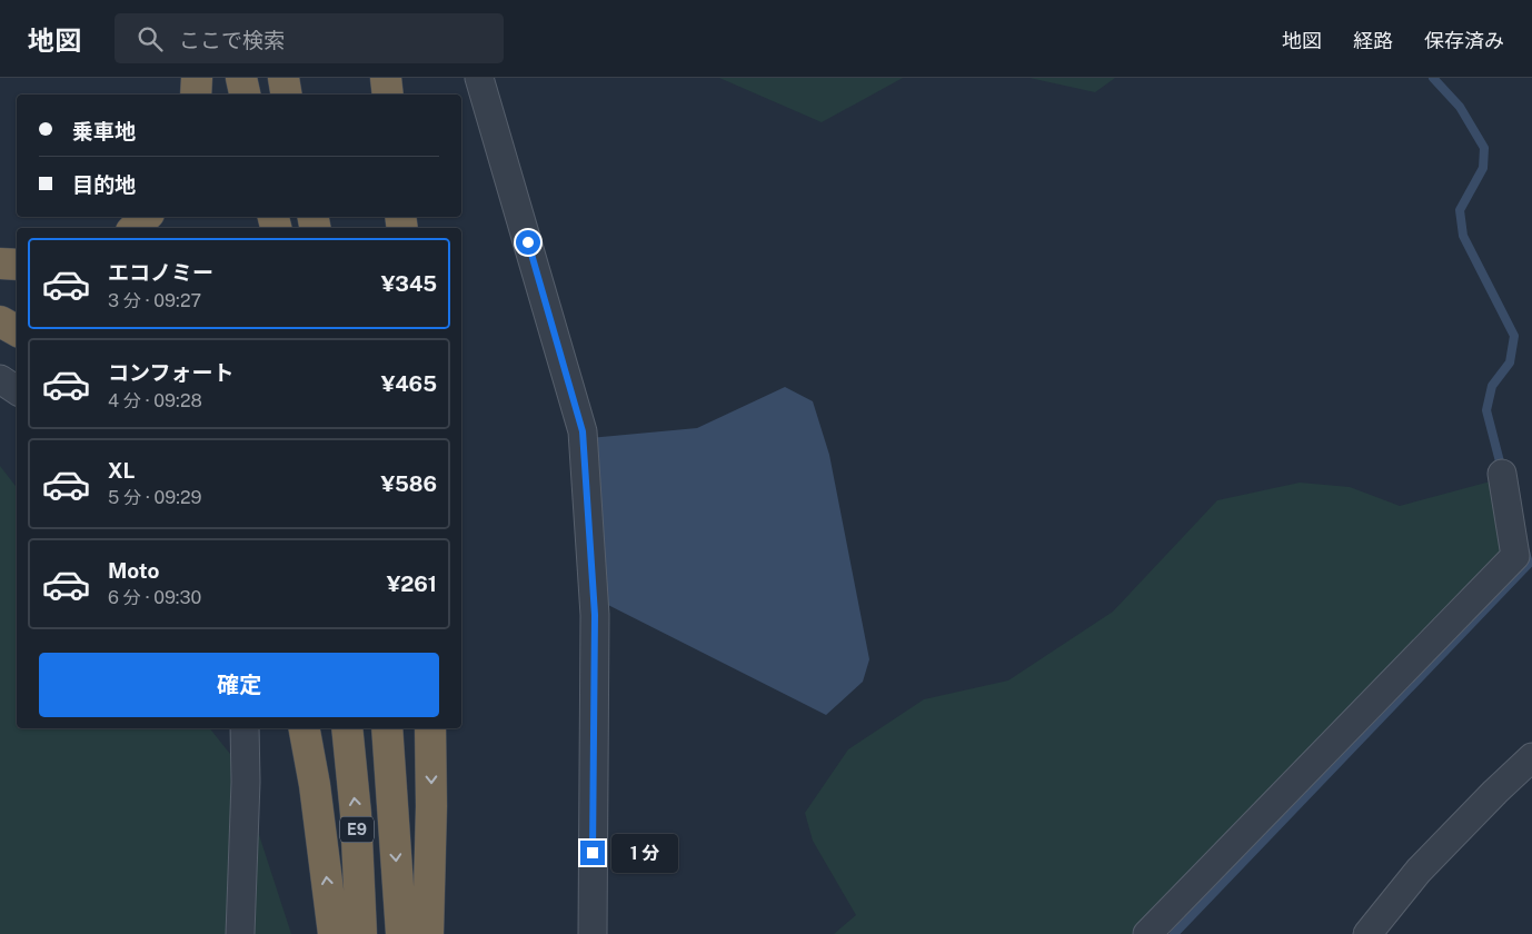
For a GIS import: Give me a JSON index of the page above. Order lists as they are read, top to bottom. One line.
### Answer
{"streets":{"highway":["E9"]},"page":{"header":"地図","search":"ここで検索","nav":["地図","経路","保存済み"],"banner":["乗車地","目的地"],"list":[{"name":"エコノミー","note":"3 分 · 09:27","value":"¥345"},{"name":"コンフォート","note":"4 分 · 09:28","value":"¥465"},{"name":"XL","note":"5 分 · 09:29","value":"¥586"},{"name":"Moto","note":"6 分 · 09:30","value":"¥261"}],"buttons":"確定","bubble":"1 分"}}
